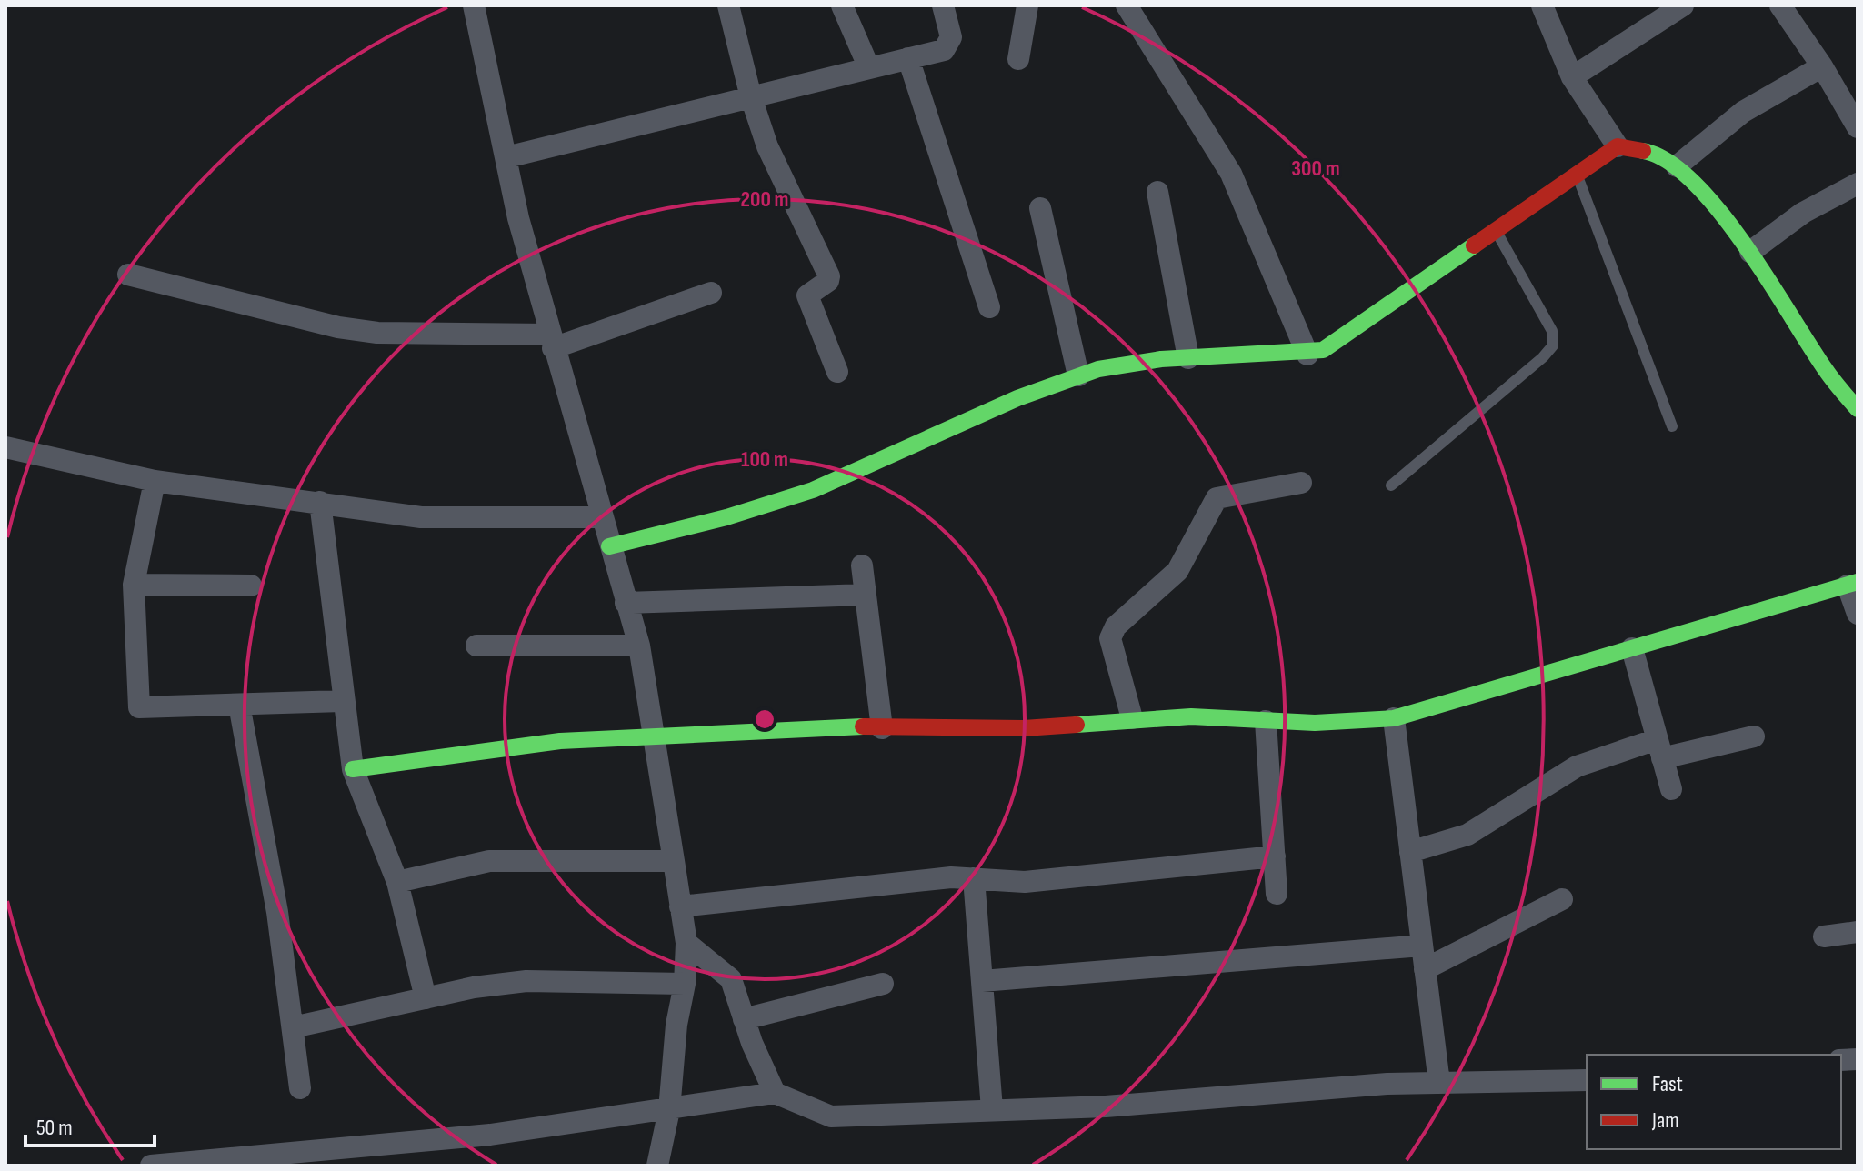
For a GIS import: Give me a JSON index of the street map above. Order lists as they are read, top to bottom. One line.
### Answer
{"legend":["Fast","Jam"],"scale_bar":"50 m","rings":["300 m","200 m","100 m"]}
